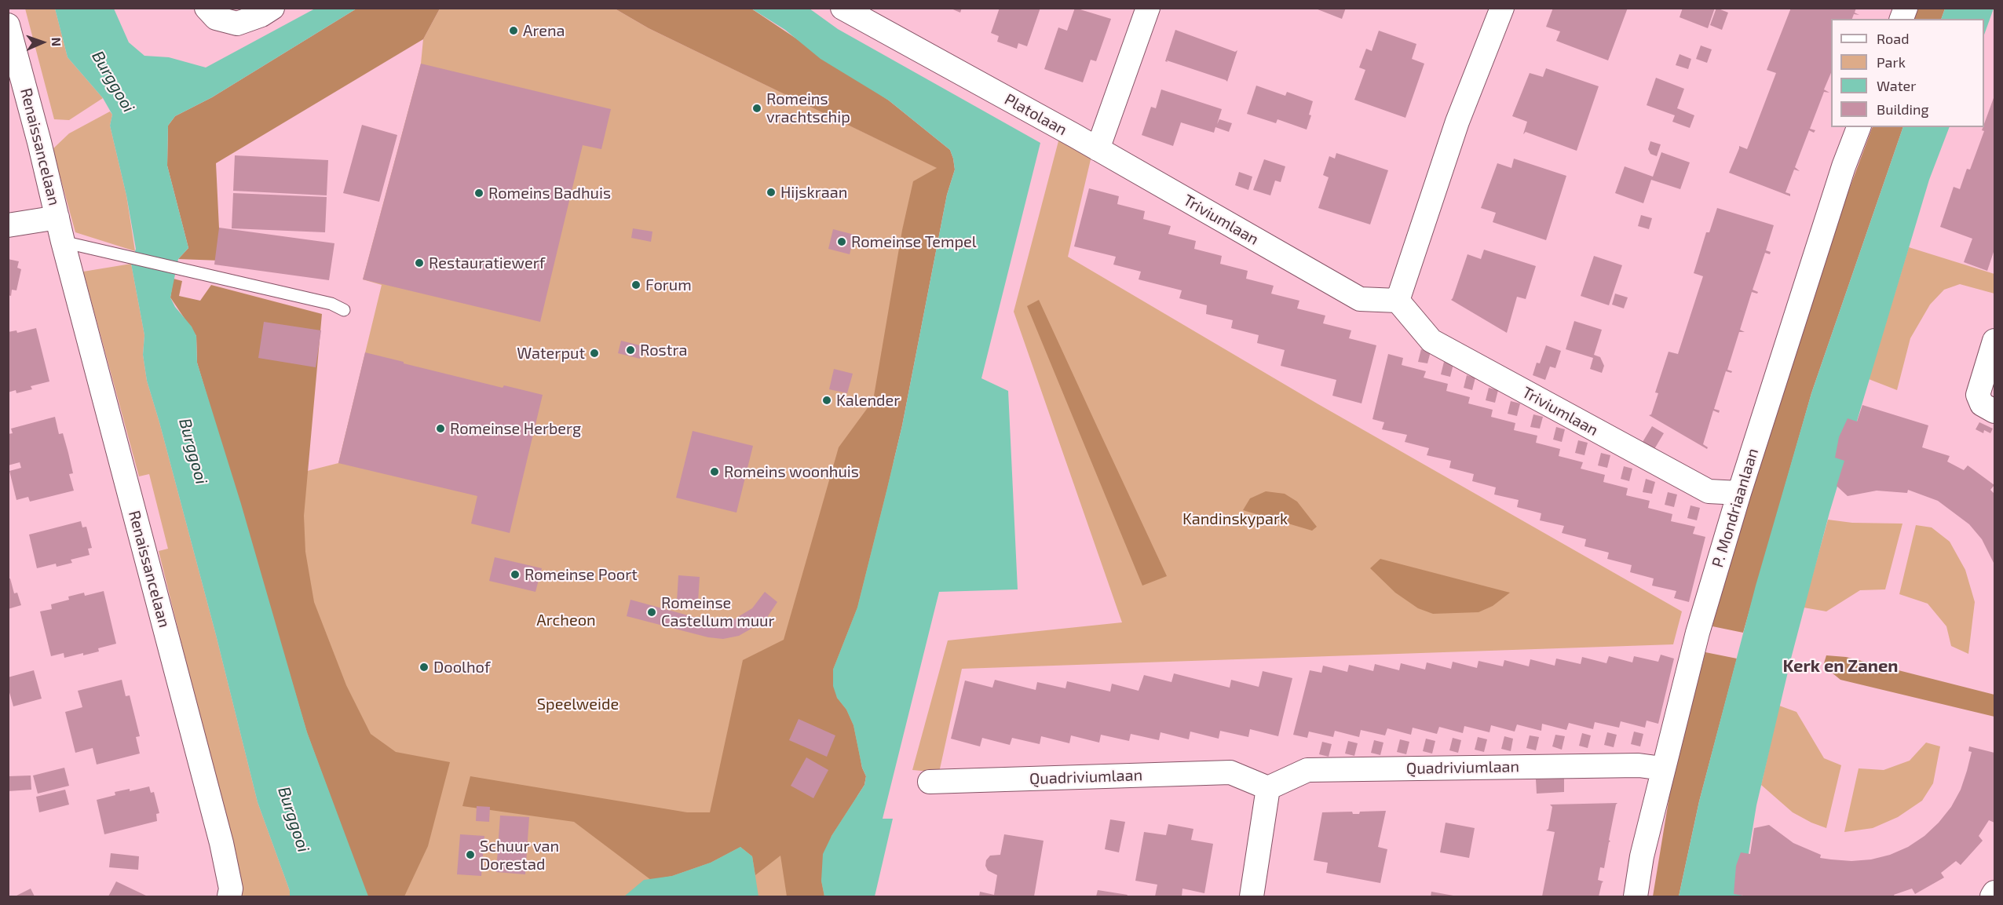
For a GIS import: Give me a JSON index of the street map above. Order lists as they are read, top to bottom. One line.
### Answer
{"streets":{"street":["Platolaan","Renaissancelaan","Triviumlaan","P. Mondriaanlaan","Quadriviumlaan"]},"crossings":[["Platolaan","Triviumlaan"],["Triviumlaan","P. Mondriaanlaan"],["P. Mondriaanlaan","Quadriviumlaan"]],"districts":["Kerk en Zanen"],"water":["Burggooi"],"parks":["Kandinskypark","Archeon","Speelweide"],"places":["Arena","Romeins vrachtschip","Hijskraan","Romeins Badhuis","Romeinse Tempel","Restauratiewerf","Forum","Rostra","Waterput","Kalender","Romeinse Herberg","Romeins woonhuis","Romeinse Poort","Romeinse Castellum muur","Doolhof","Schuur van Dorestad"],"legend":["Road","Park","Water","Building"],"north":"right"}
